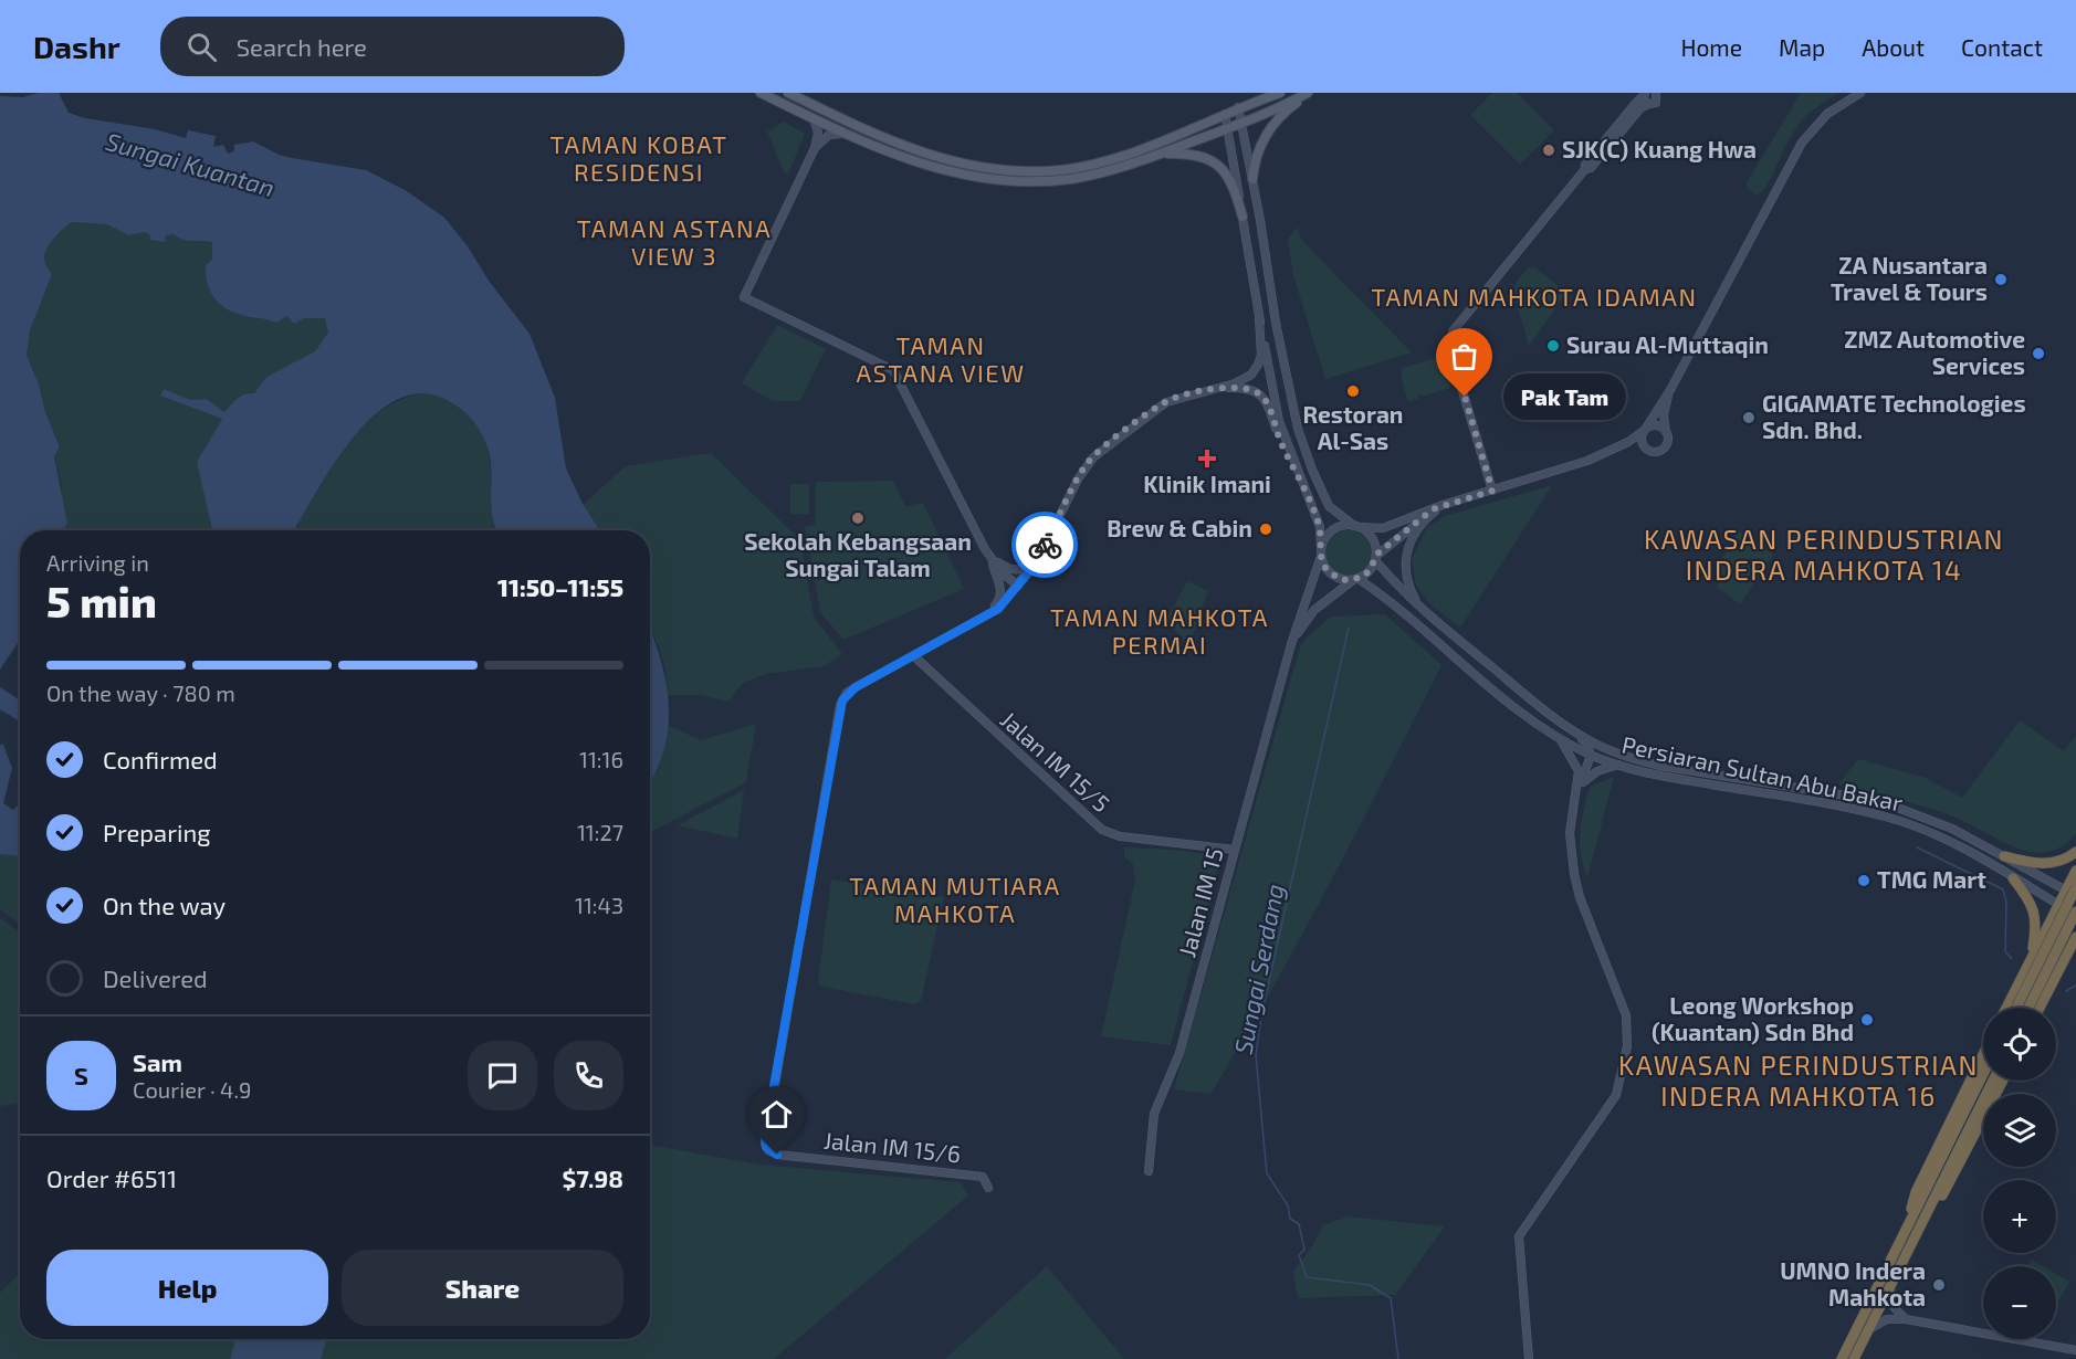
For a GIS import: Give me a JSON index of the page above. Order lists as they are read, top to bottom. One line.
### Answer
{"streets":{"street":["Jalan IM 15/5","Persiaran Sultan Abu Bakar","Jalan IM 15","Jalan IM 15/6"]},"crossings":[["Jalan IM 15/5","Jalan IM 15"],["Jalan IM 15/5","Jalan IM 15/6"],["Persiaran Sultan Abu Bakar","Jalan IM 15"]],"districts":["TAMAN KOBAT RESIDENSI","TAMAN ASTANA VIEW 3","TAMAN MAHKOTA IDAMAN","TAMAN ASTANA VIEW","KAWASAN PERINDUSTRIAN INDERA MAHKOTA 14","TAMAN MAHKOTA PERMAI","TAMAN MUTIARA MAHKOTA","KAWASAN PERINDUSTRIAN INDERA MAHKOTA 16"],"water":["Sungai Kuantan","Sungai Serdang"],"places":{"other":["SJK(C) Kuang Hwa","ZA Nusantara Travel & Tours","Surau Al-Muttaqin","ZMZ Automotive Services","Restoran Al-Sas","Pak Tam","GIGAMATE Technologies Sdn. Bhd.","Sekolah Kebangsaan Sungai Talam","Brew & Cabin","TMG Mart","Leong Workshop (Kuantan) Sdn Bhd","UMNO Indera Mahkota"],"health":["Klinik Imani"]},"page":{"header":"Dashr","search":"Search here","nav":["Home","Map","About","Contact"],"bubble":"Pak Tam","heading":["5 min","Arriving in","11:50–11:55"],"panel":["Sam","Courier · 4.9","Order #6511","$7.98"],"bar":"On the way · 780 m","list":[["Confirmed","11:16"],["Preparing","11:27"],["On the way","11:43"],"Delivered"],"map_buttons":["+","−"],"round":"S","buttons":["Help","Share"]}}
